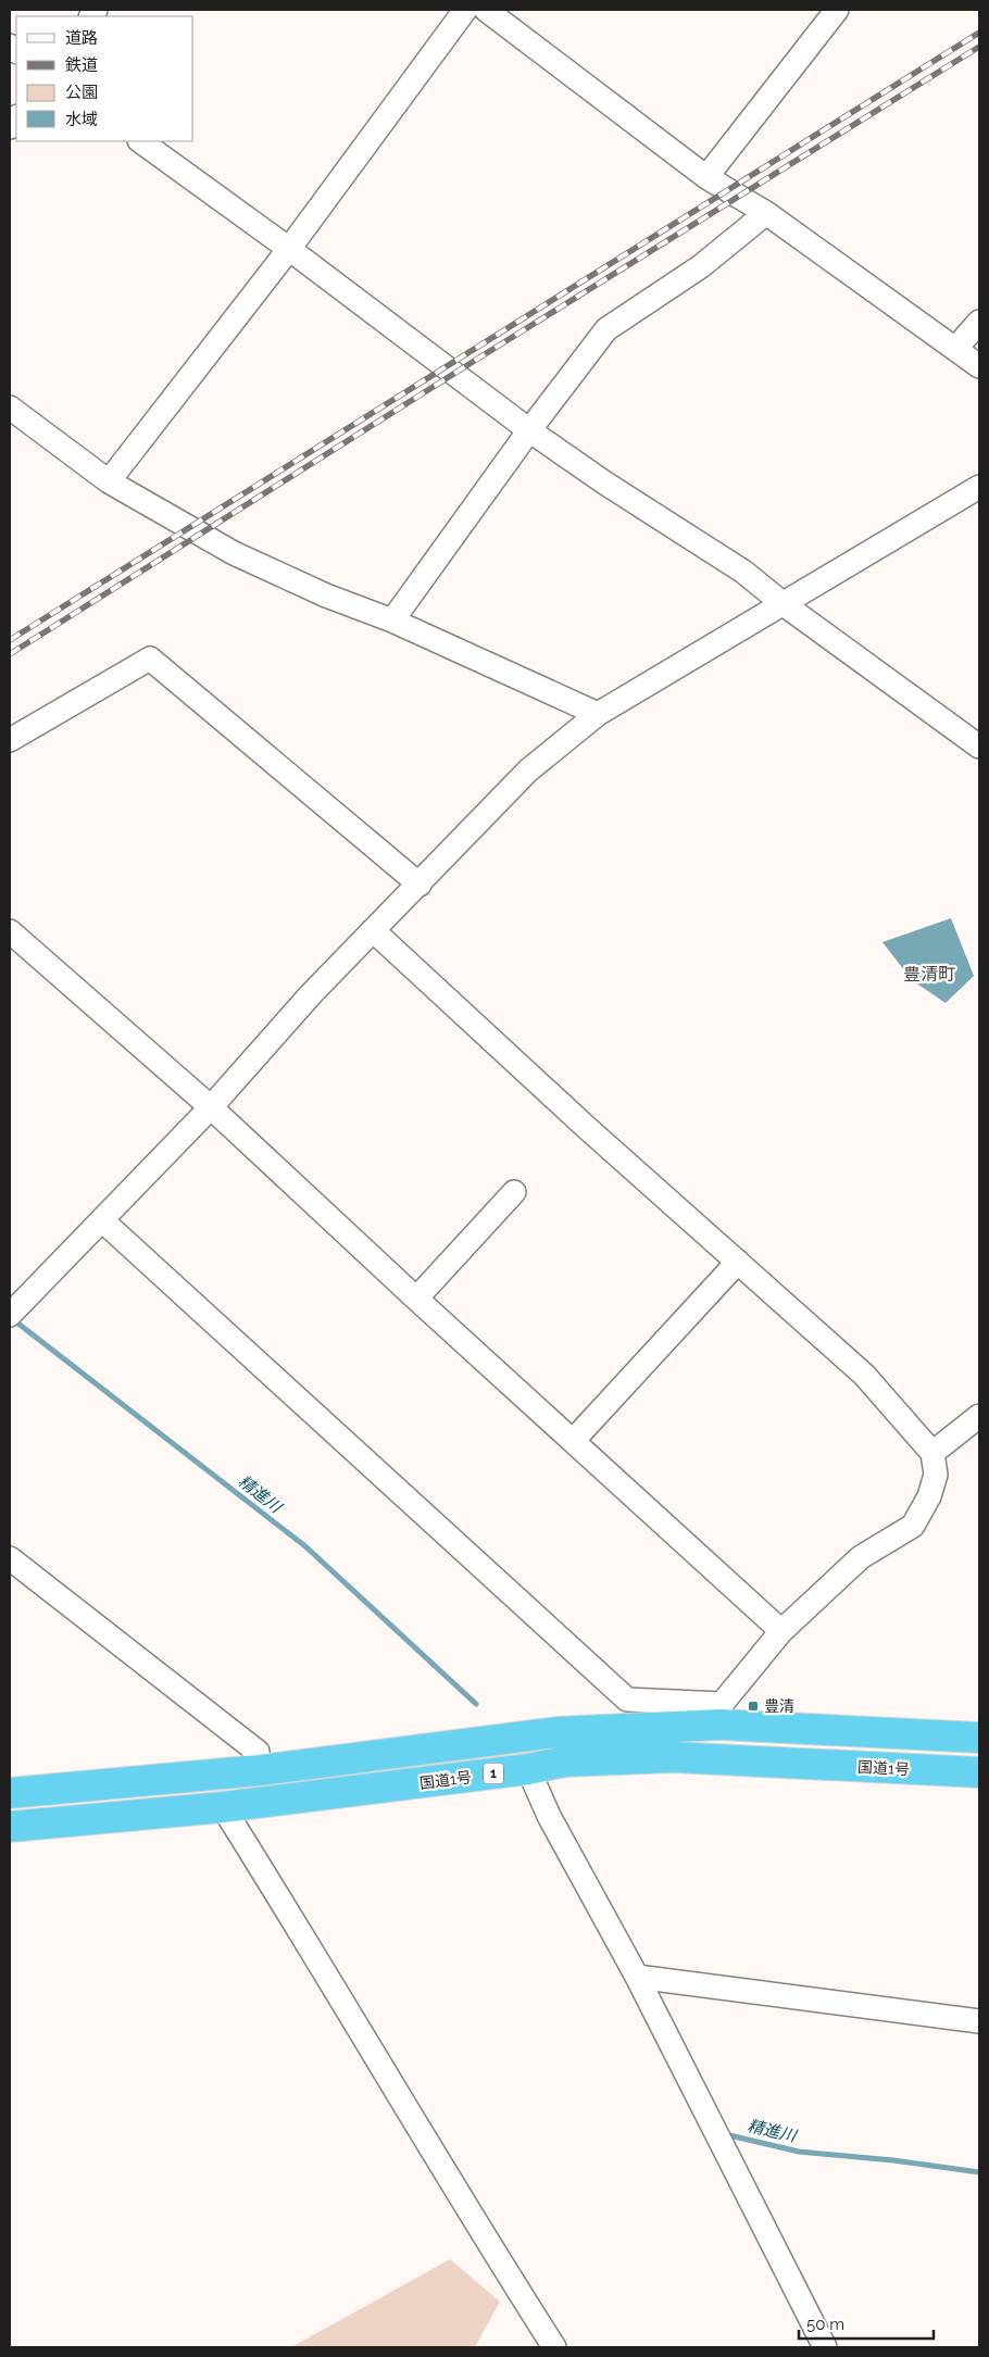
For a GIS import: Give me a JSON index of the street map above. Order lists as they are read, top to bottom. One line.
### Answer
{"streets":{"highway":["国道1号","1"]},"districts":["豊清町"],"water":["精進川"],"places":{"transit":["豊清"]},"legend":["道路","鉄道","公園","水域"],"scale_bar":"50 m"}
